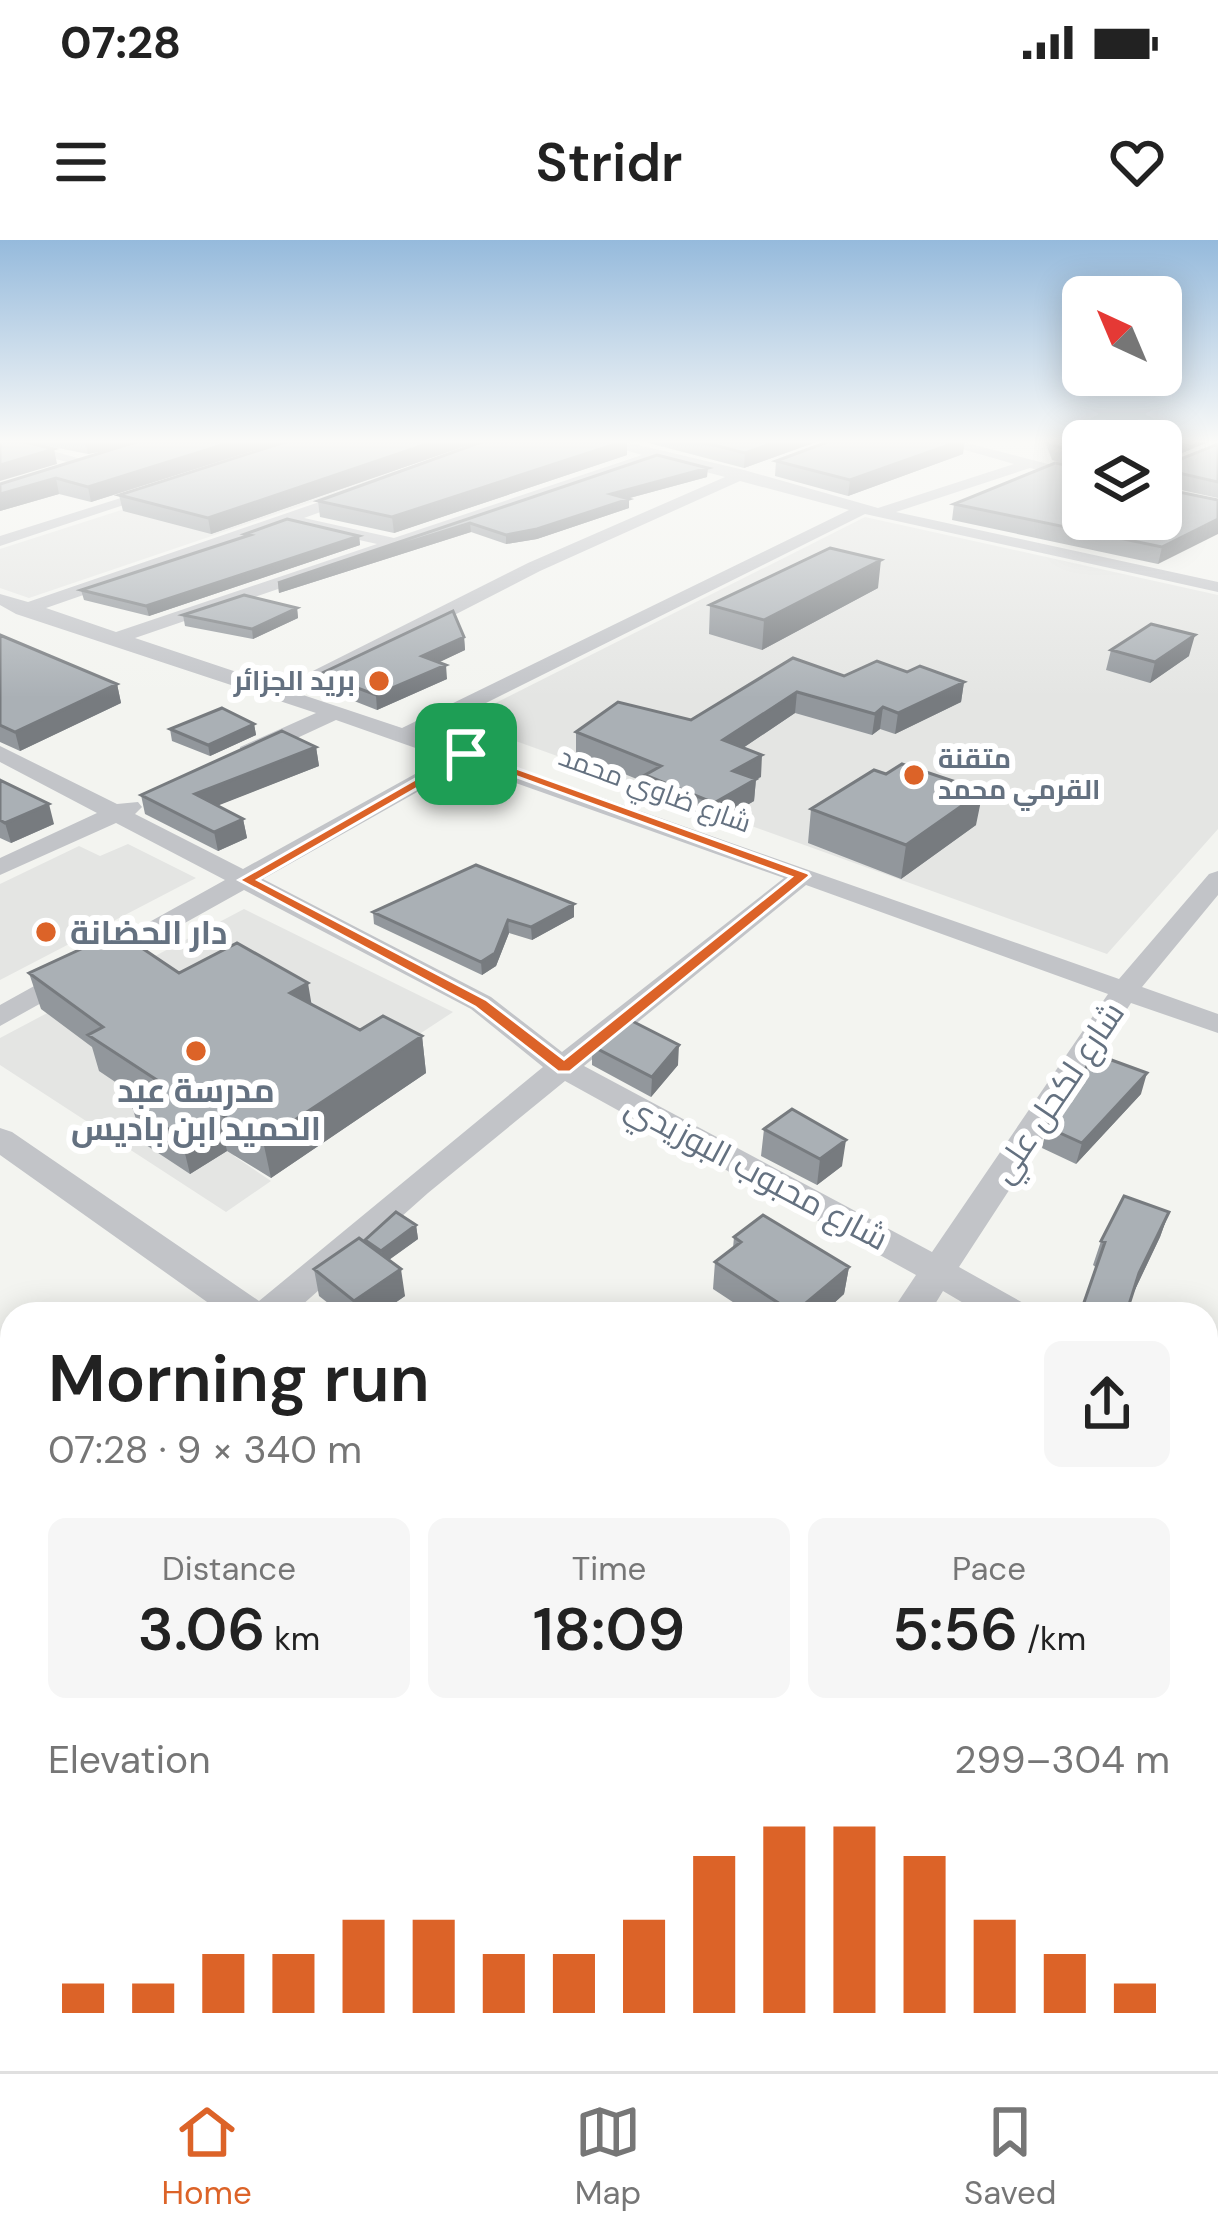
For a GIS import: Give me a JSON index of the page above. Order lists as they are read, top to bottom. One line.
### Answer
{"streets":{"street":["شارع ضاوي محمد","شارع لكحل علي","شارع محبوب البوزيدي"]},"crossings":[["شارع ضاوي محمد","شارع لكحل علي"],["شارع لكحل علي","شارع محبوب البوزيدي"]],"places":["بريد الجزائر","متقنة القرمي محمد","دار الحضانة","مدرسة عبد الحميد ابن باديس"],"north":"top left","page":{"status":"07:28","header":"Stridr","heading":["Morning run","07:28 · 9 × 340 m"],"stats":[["Distance","3.06 km"],["Time","18:09"],["Pace","5:56 /km"]],"chart":["Elevation","299–304 m"],"tabs":["Home","Map","Saved"]}}
